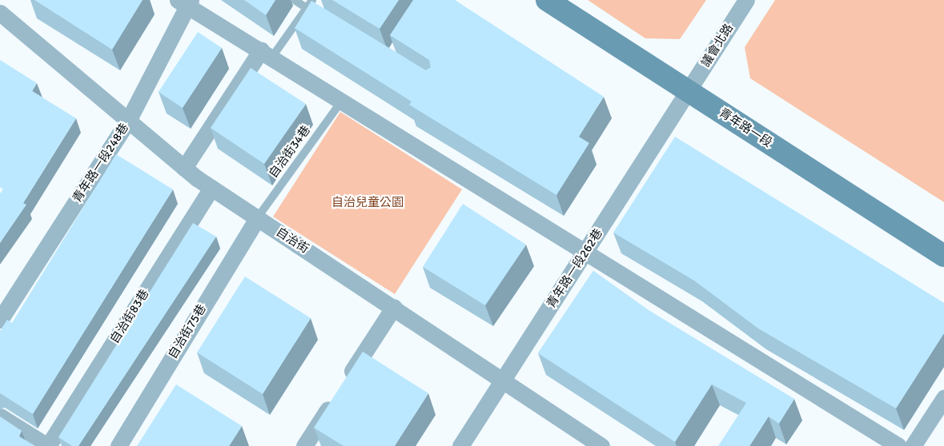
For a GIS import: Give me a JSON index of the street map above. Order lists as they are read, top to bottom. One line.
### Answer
{"streets":{"street":["議會北路","青年路一段","青年路一段248巷","自治街","青年路一段262巷","自治街83巷","自治街75巷"],"lane":["自治街34巷"]},"crossings":[["議會北路","青年路一段"],["議會北路","青年路一段262巷"],["青年路一段","青年路一段262巷"],["自治街34巷","自治街"],["自治街34巷","自治街75巷"],["青年路一段248巷","自治街"],["自治街","青年路一段262巷"],["自治街","自治街83巷"],["自治街","自治街75巷"]],"parks":["自治兒童公園"]}
